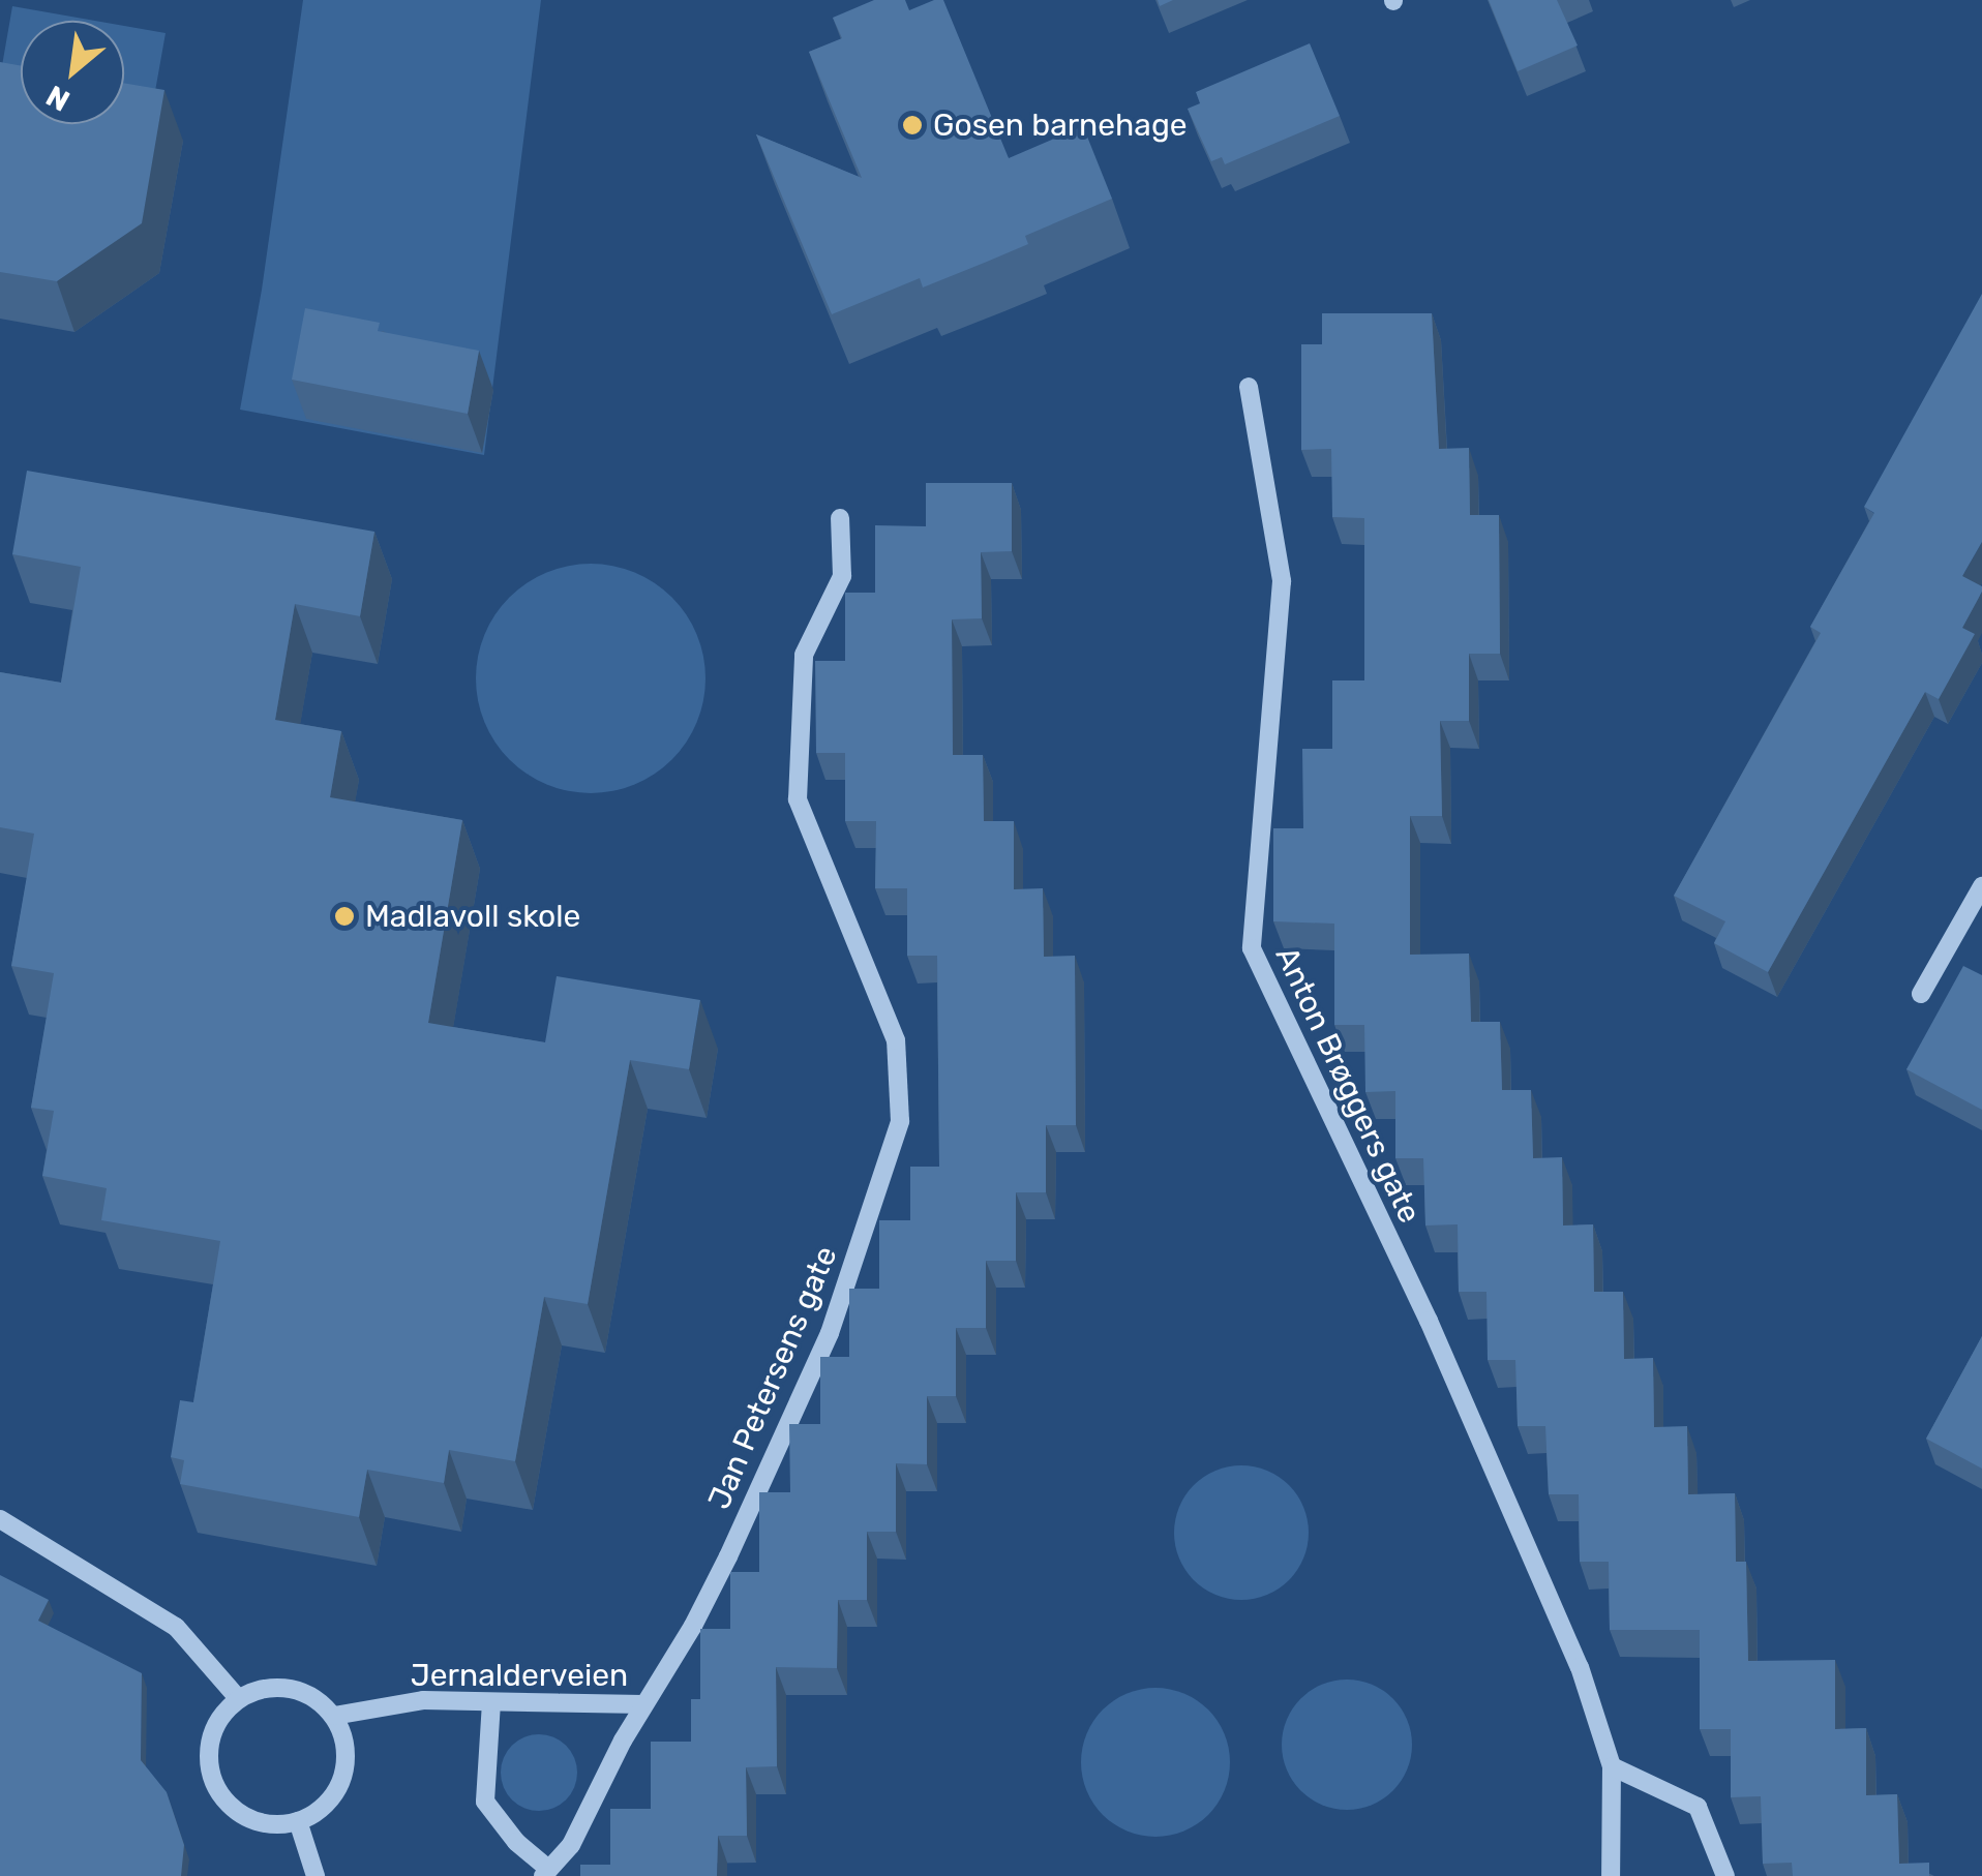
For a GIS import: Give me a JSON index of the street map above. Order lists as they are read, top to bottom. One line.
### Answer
{"streets":{"street":["Anton Brøggers gate","Jan Petersens gate","Jernalderveien"]},"crossings":[["Jan Petersens gate","Jernalderveien"]],"places":["Gosen barnehage","Madlavoll skole"],"north":"bottom left"}
